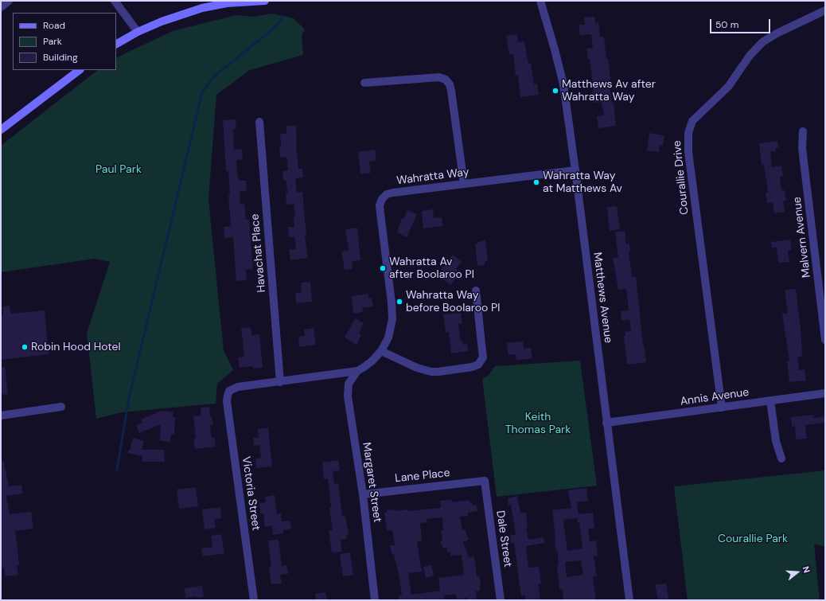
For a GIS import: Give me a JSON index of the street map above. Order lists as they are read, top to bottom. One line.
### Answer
{"streets":{"street":["Wahratta Way","Courallie Drive","Malvern Avenue","Havachat Place","Matthews Avenue","Annis Avenue","Lane Place","Margaret Street","Victoria Street","Dale Street"]},"crossings":[["Wahratta Way","Havachat Place"],["Wahratta Way","Matthews Avenue"],["Wahratta Way","Margaret Street"],["Wahratta Way","Victoria Street"],["Courallie Drive","Annis Avenue"],["Matthews Avenue","Annis Avenue"],["Lane Place","Margaret Street"],["Lane Place","Dale Street"]],"parks":["Paul Park","Keith Thomas Park","Courallie Park"],"places":["Matthews Av after Wahratta Way","Wahratta Way at Matthews Av","Wahratta Av after Boolaroo Pl","Wahratta Way before Boolaroo Pl","Robin Hood Hotel"],"legend":["Road","Park","Building"],"scale_bar":"50 m","north":"right"}
